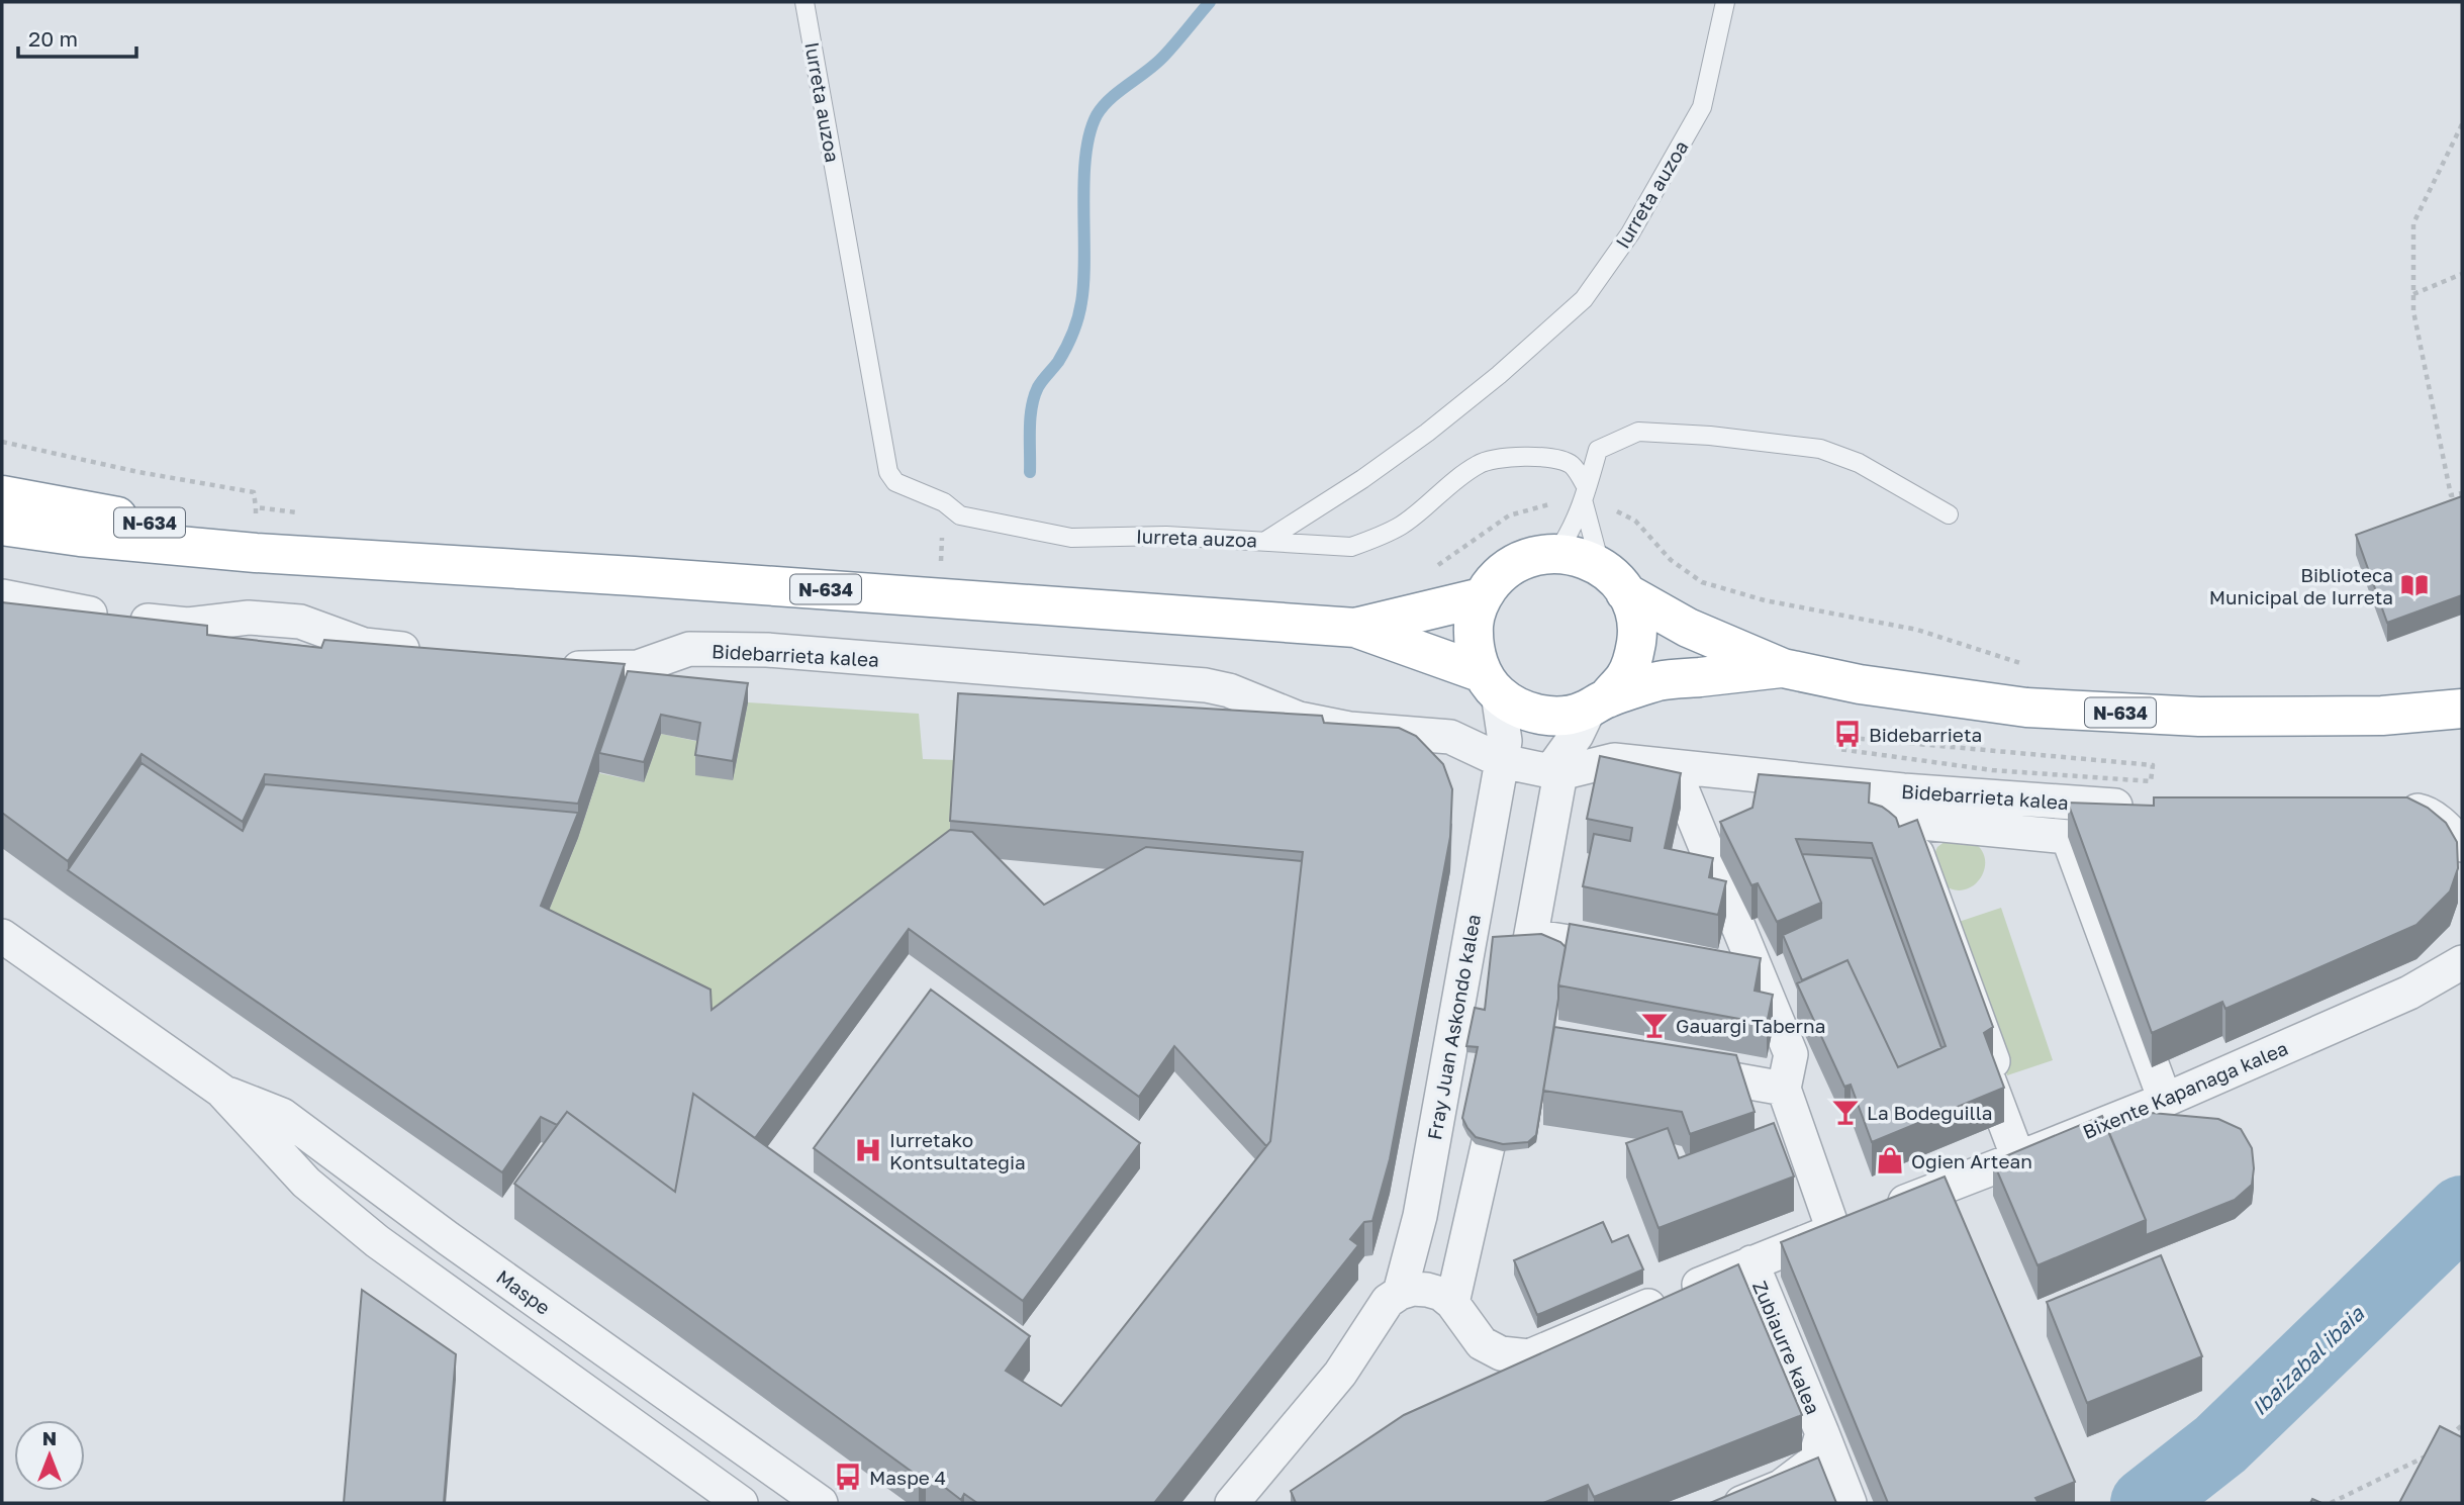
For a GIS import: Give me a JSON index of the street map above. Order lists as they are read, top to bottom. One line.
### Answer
{"streets":{"highway":["N-634"],"street":["Bidebarrieta kalea","Fray Juan Askondo kalea","Bixente Kapanaga kalea","Maspe","Zubiaurre kalea"],"lane":["Iurreta auzoa"]},"crossings":[["Bidebarrieta kalea","Fray Juan Askondo kalea"],["Bixente Kapanaga kalea","Zubiaurre kalea"]],"water":["Ibaizabal ibaia"],"places":{"library":["Biblioteca Municipal de Iurreta"],"bus stop":["Bidebarrieta","Maspe 4"],"bar":["Gauargi Taberna","La Bodeguilla"],"hospital":["Iurretako Kontsultategia"],"shop":["Ogien Artean"]},"scale_bar":"20 m","north":"top"}
